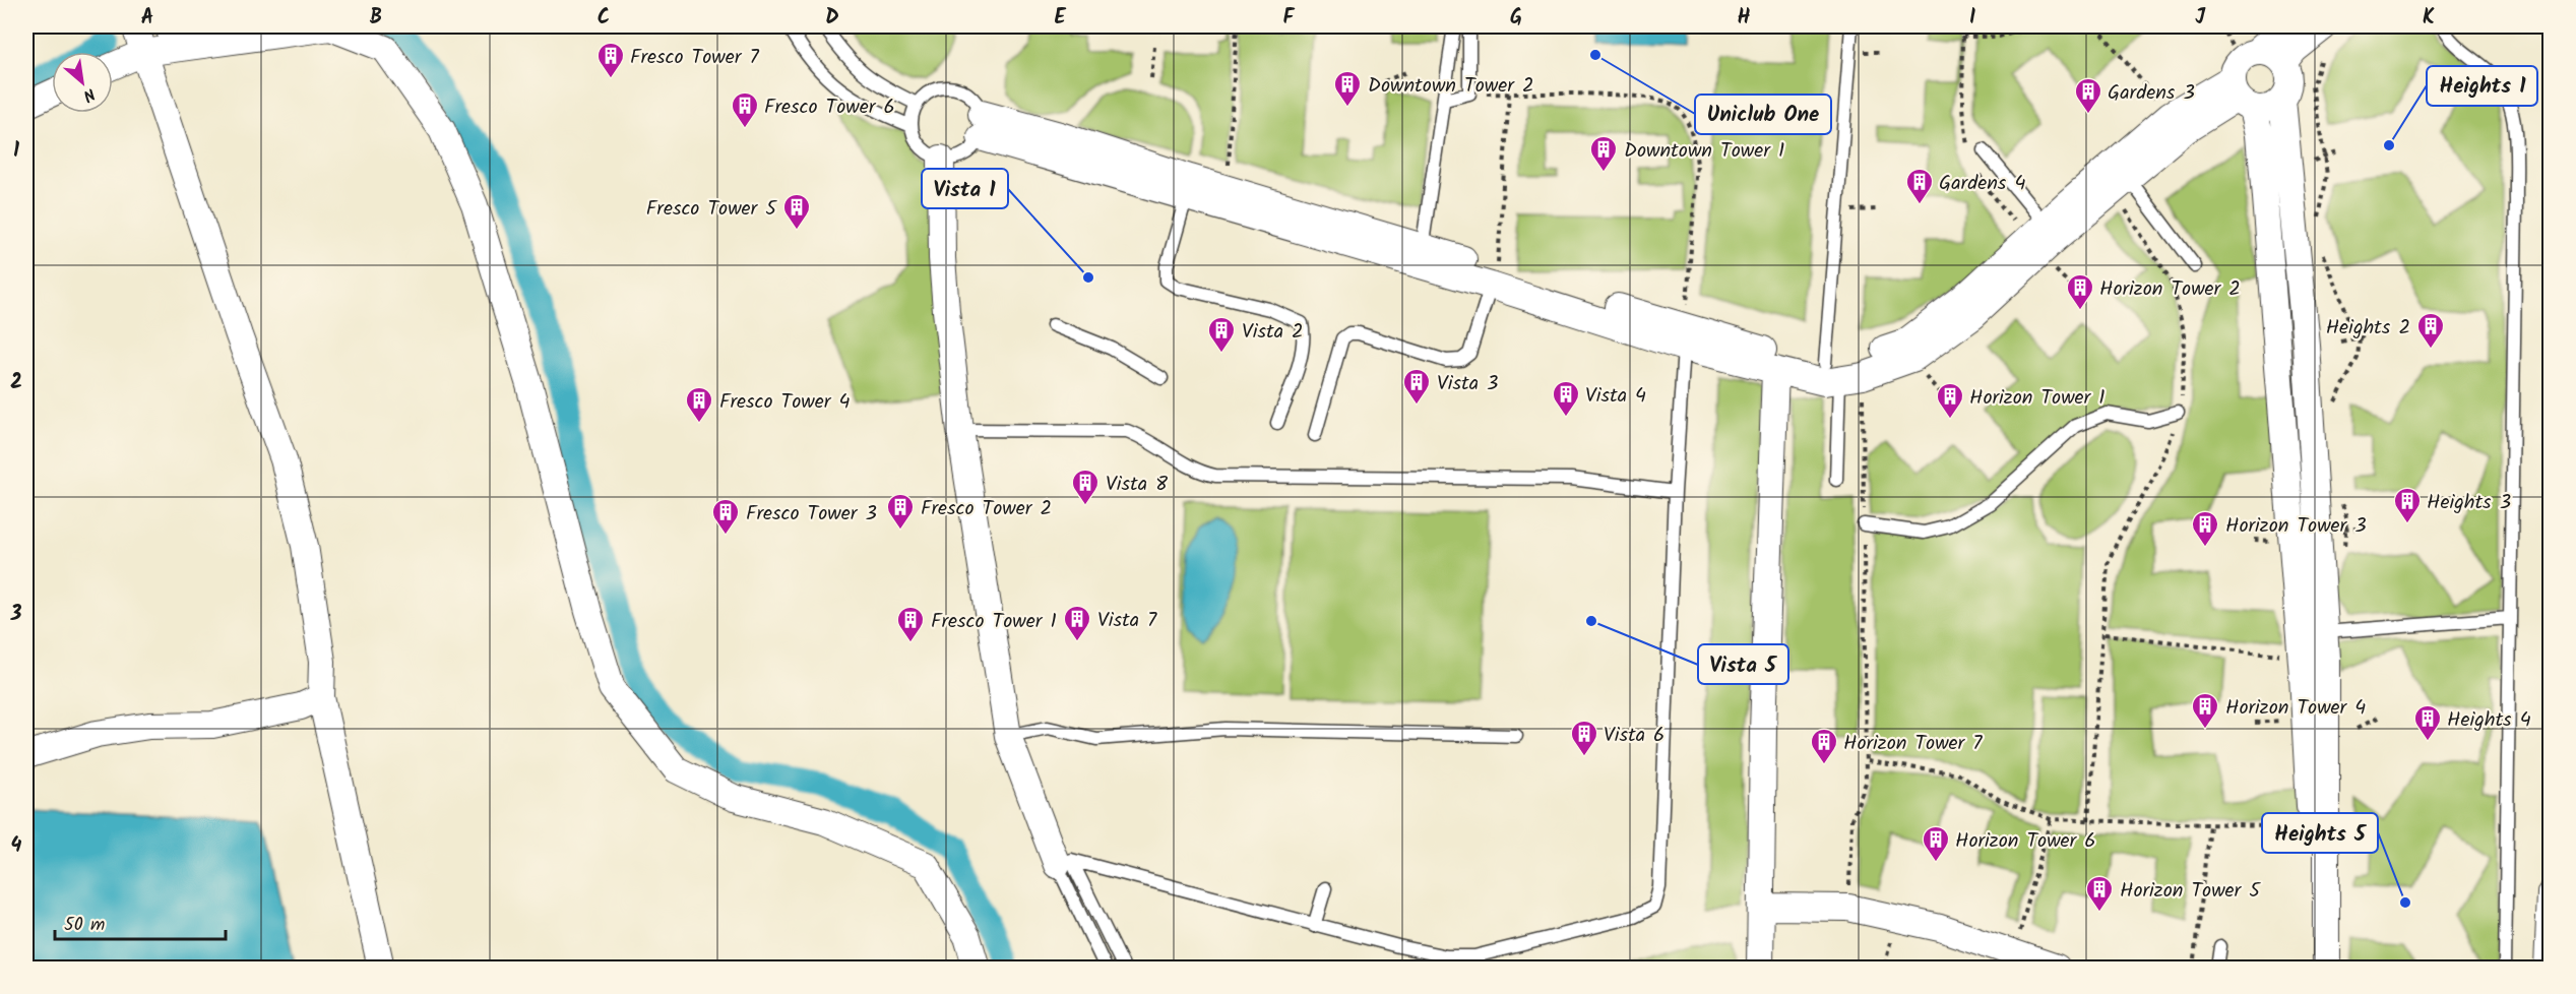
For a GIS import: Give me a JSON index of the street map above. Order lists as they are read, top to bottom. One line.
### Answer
{"places":{"other":["Uniclub One","Heights 1","Vista 1","Vista 5","Heights 5"],"building":["Fresco Tower 7","Downtown Tower 2","Gardens 3","Fresco Tower 6","Downtown Tower 1","Gardens 4","Fresco Tower 5","Horizon Tower 2","Heights 2","Vista 2","Vista 3","Vista 4","Horizon Tower 1","Fresco Tower 4","Vista 8","Heights 3","Fresco Tower 2","Fresco Tower 3","Horizon Tower 3","Vista 7","Fresco Tower 1","Horizon Tower 4","Heights 4","Vista 6","Horizon Tower 7","Horizon Tower 6","Horizon Tower 5"]},"scale_bar":"50 m","north":"bottom right","grid":{"columns":["A","B","C","D","E","F","G","H","I","J","K"],"rows":["1","2","3","4"]}}
